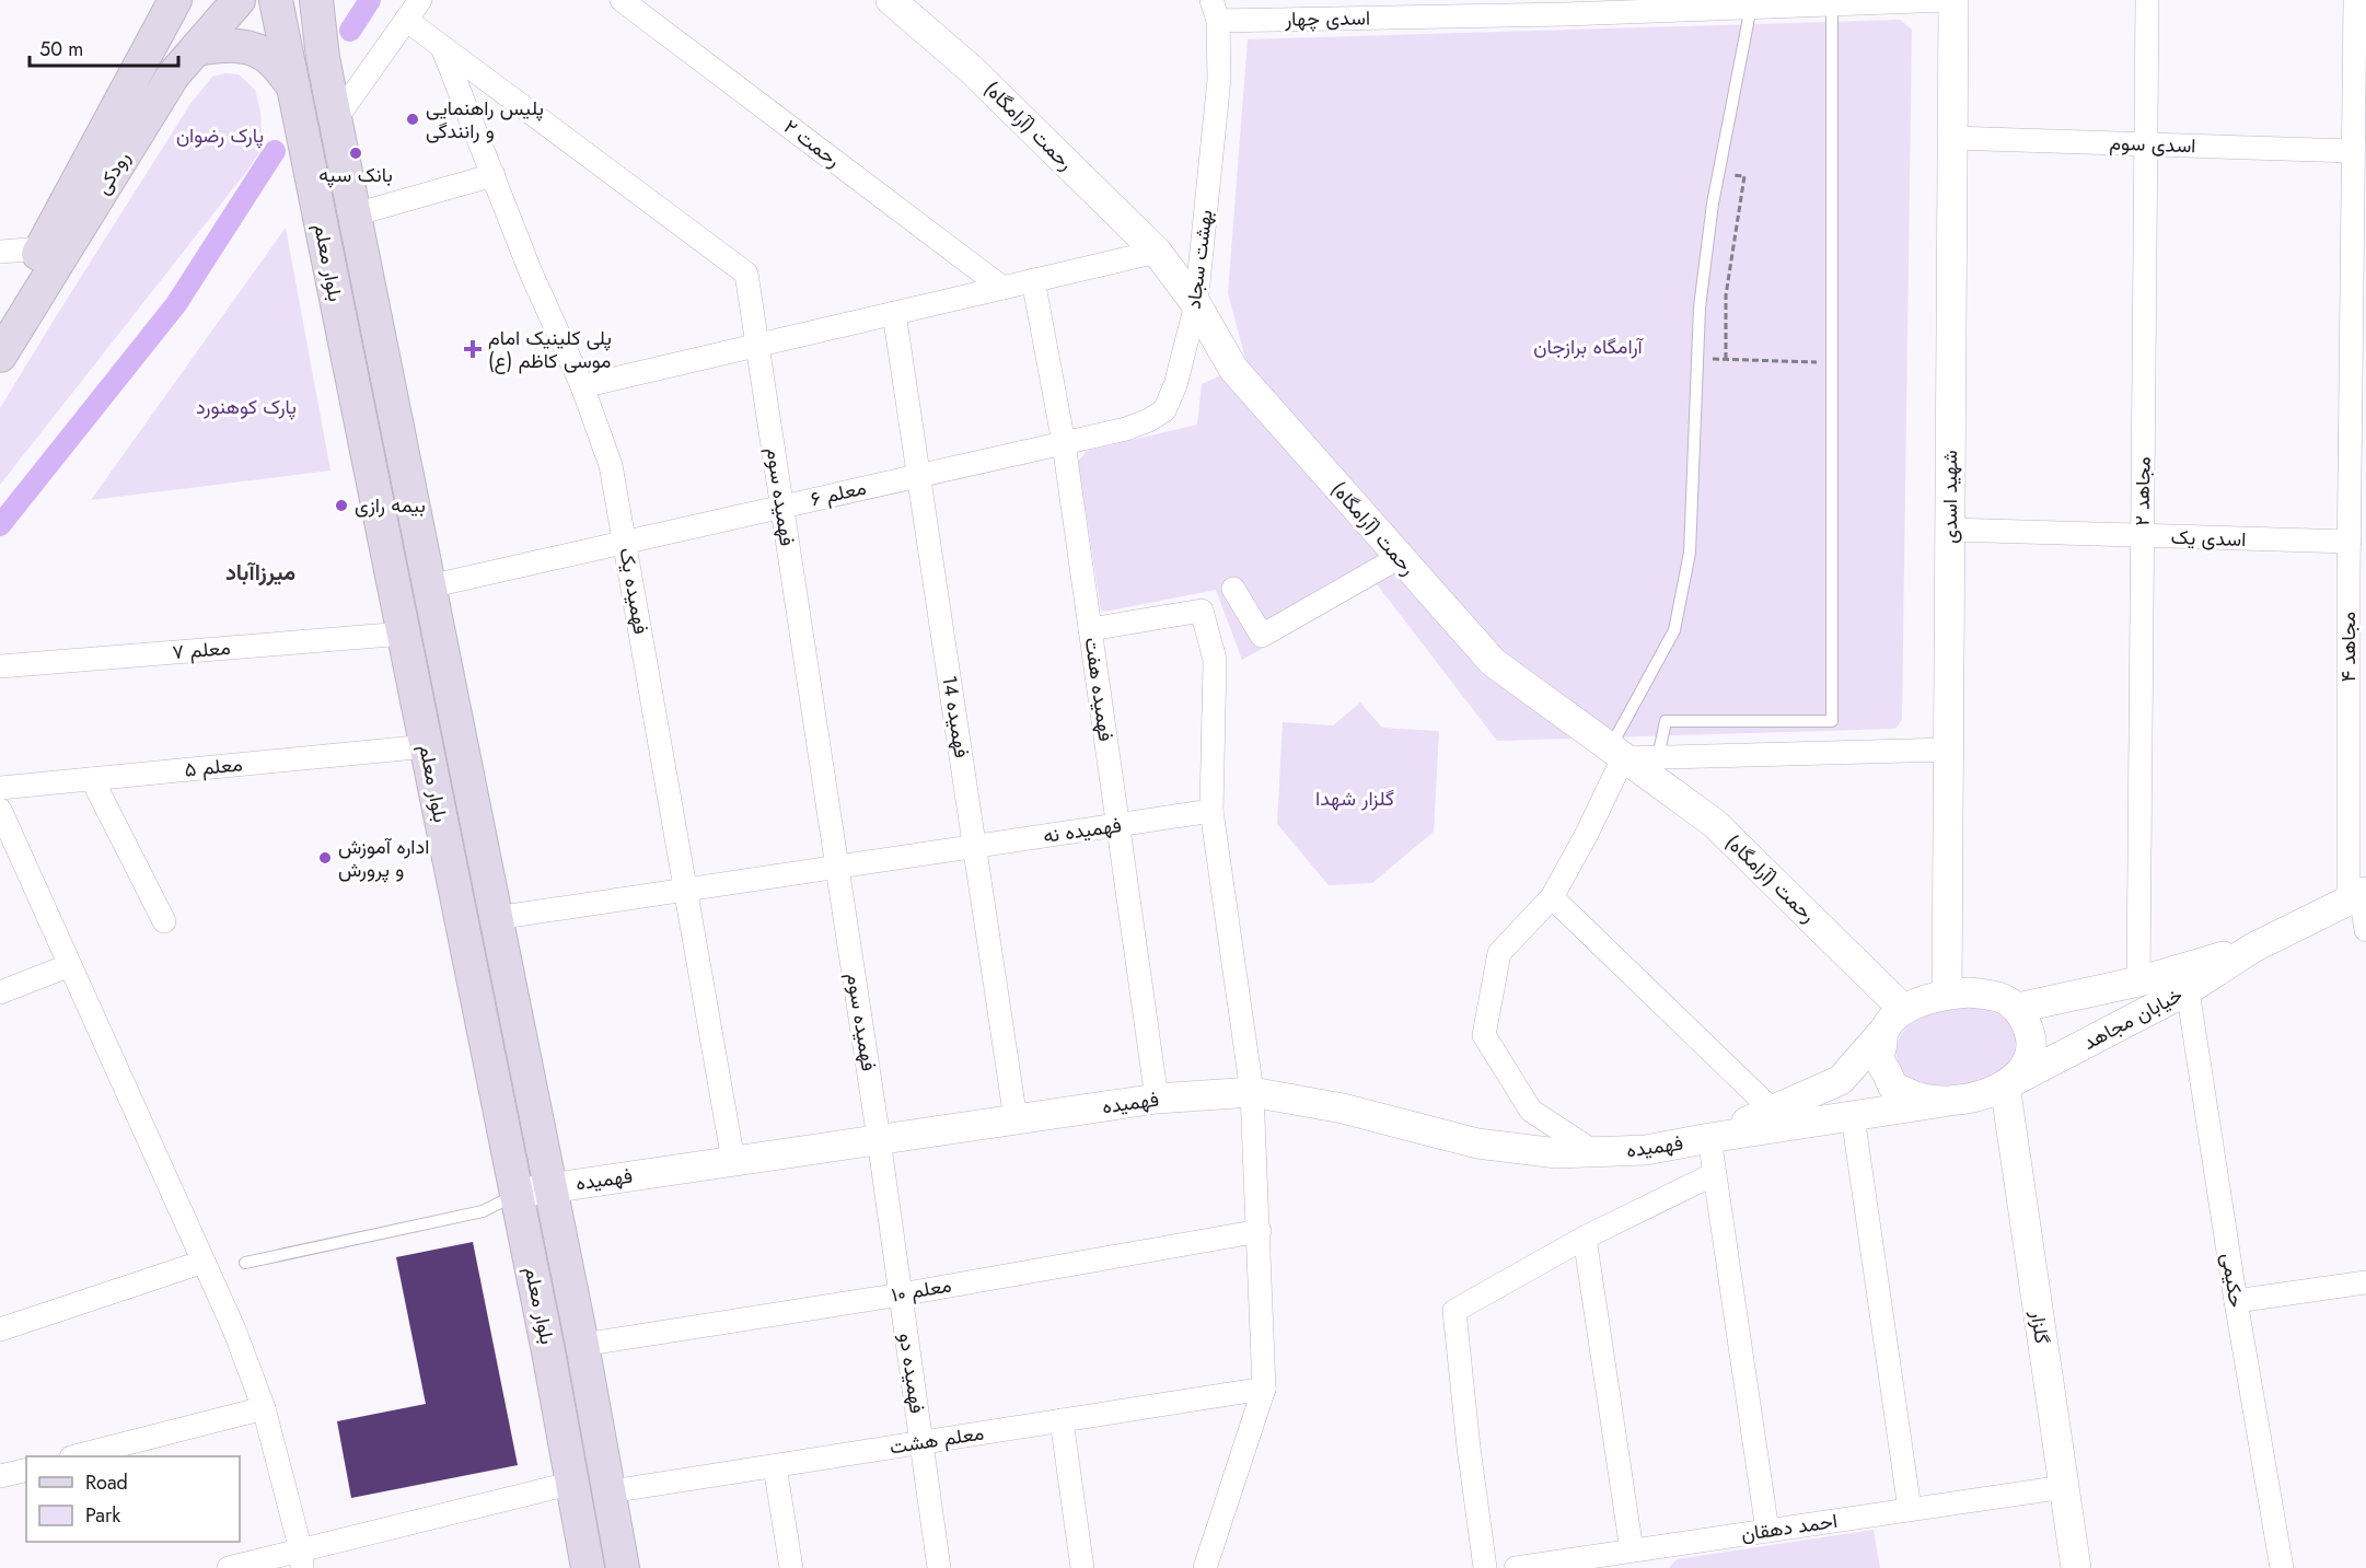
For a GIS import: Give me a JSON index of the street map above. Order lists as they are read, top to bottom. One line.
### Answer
{"streets":{"main road":["رودکی","بلوار معلم"],"street":["اسدی چهار","رحمت (آرامگاه)","رحمت ۲","اسدی سوم","بهشت سجاد","مجاهد ۲","معلم ۶","فهمیده سوم","شهید اسدی","اسدی یک","فهمیده یک","مجاهد ۴","معلم ۷","فهمیده هفت","فهمیده 14","معلم ۵","فهمیده نه","خیابان مجاهد","فهمیده","حکیمی","معلم ۱۰","گلزار","فهمیده دو","معلم هشت","احمد دهقان"]},"crossings":[["اسدی چهار","بهشت سجاد"],["اسدی چهار","شهید اسدی"],["رحمت (آرامگاه)","بهشت سجاد"],["رحمت (آرامگاه)","شهید اسدی"],["رحمت (آرامگاه)","خیابان مجاهد"],["رحمت (آرامگاه)","گلزار"],["اسدی سوم","مجاهد ۲"],["اسدی سوم","شهید اسدی"],["اسدی سوم","مجاهد ۴"],["بهشت سجاد","معلم ۶"],["بهشت سجاد","فهمیده هفت"],["بلوار معلم","معلم ۶"],["بلوار معلم","معلم ۷"],["بلوار معلم","معلم ۵"],["بلوار معلم","فهمیده نه"],["بلوار معلم","فهمیده"],["بلوار معلم","معلم ۱۰"],["بلوار معلم","معلم هشت"],["مجاهد ۲","اسدی یک"],["مجاهد ۲","خیابان مجاهد"],["معلم ۶","فهمیده سوم"],["معلم ۶","فهمیده یک"],["معلم ۶","فهمیده هفت"],["معلم ۶","فهمیده 14"],["فهمیده سوم","فهمیده یک"],["فهمیده سوم","فهمیده نه"],["فهمیده سوم","فهمیده"],["فهمیده سوم","فهمیده دو"],["شهید اسدی","اسدی یک"],["شهید اسدی","خیابان مجاهد"],["شهید اسدی","گلزار"],["اسدی یک","مجاهد ۴"],["فهمیده یک","فهمیده نه"],["فهمیده یک","فهمیده"],["مجاهد ۴","خیابان مجاهد"],["فهمیده هفت","فهمیده نه"],["فهمیده هفت","فهمیده"],["فهمیده 14","فهمیده نه"],["فهمیده 14","فهمیده"],["خیابان مجاهد","حکیمی"],["خیابان مجاهد","گلزار"],["فهمیده","فهمیده دو"],["معلم ۱۰","فهمیده دو"],["گلزار","احمد دهقان"],["فهمیده دو","معلم هشت"]],"districts":["میرزاآباد"],"parks":["پارک رضوان","آرامگاه برازجان","پارک کوهنورد","گلزار شهدا"],"places":{"other":["پلیس راهنمایی و رانندگی","بانک سپه","بیمه رازی","اداره آموزش و پرورش"],"health":["پلی کلینیک امام موسی کاظم (ع)"]},"legend":["Road","Park"],"scale_bar":"50 m"}
